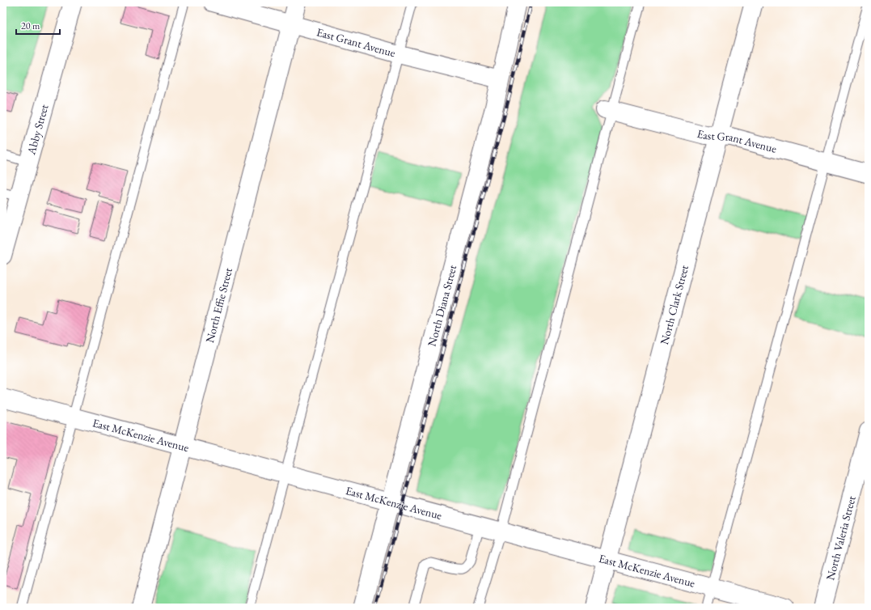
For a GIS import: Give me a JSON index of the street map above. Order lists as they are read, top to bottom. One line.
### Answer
{"streets":{"street":["East Grant Avenue","Abby Street","North Effie Street","North Clark Street","North Diana Street","East McKenzie Avenue","North Valeria Street"]},"crossings":[["East Grant Avenue","North Effie Street"],["East Grant Avenue","North Clark Street"],["East Grant Avenue","North Diana Street"],["North Effie Street","East McKenzie Avenue"],["North Clark Street","East McKenzie Avenue"],["North Diana Street","East McKenzie Avenue"]],"scale_bar":"20 m"}
